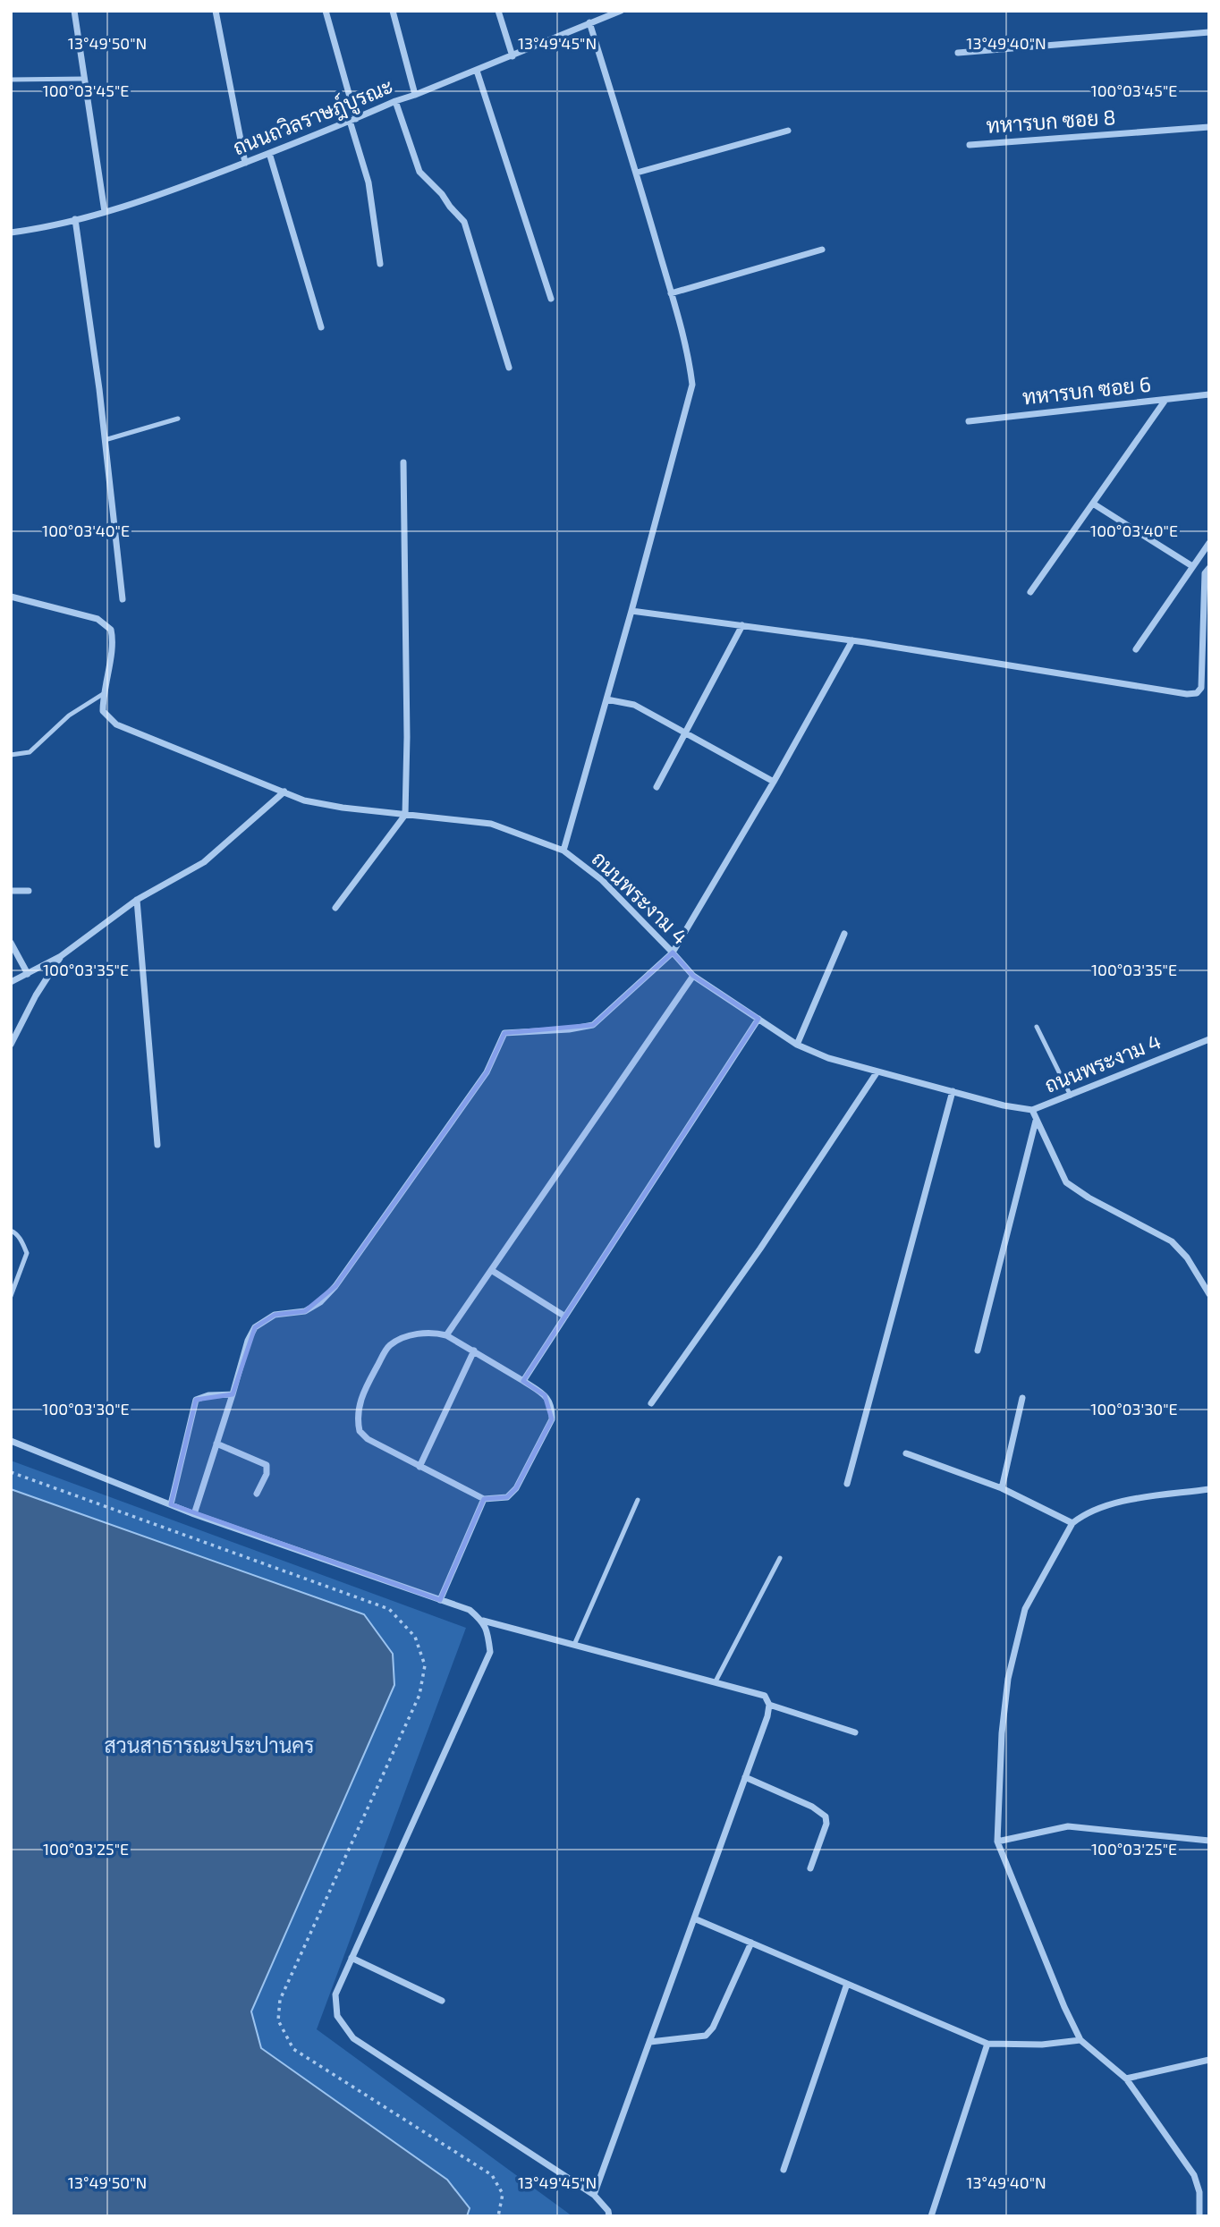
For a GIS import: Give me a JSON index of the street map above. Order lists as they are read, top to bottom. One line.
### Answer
{"streets":{"street":["ถนนถวิลราษฎ์บูรณะ","ทหารบก ซอย 8","ทหารบก ซอย 6","ถนนพระงาม 4"]},"parks":["สวนสาธารณะประปานคร"],"coordinates":["13°49'50\"N","13°49'45\"N","13°49'40\"N","100°03'45\"E","100°03'40\"E","100°03'35\"E","100°03'30\"E","100°03'25\"E"]}
